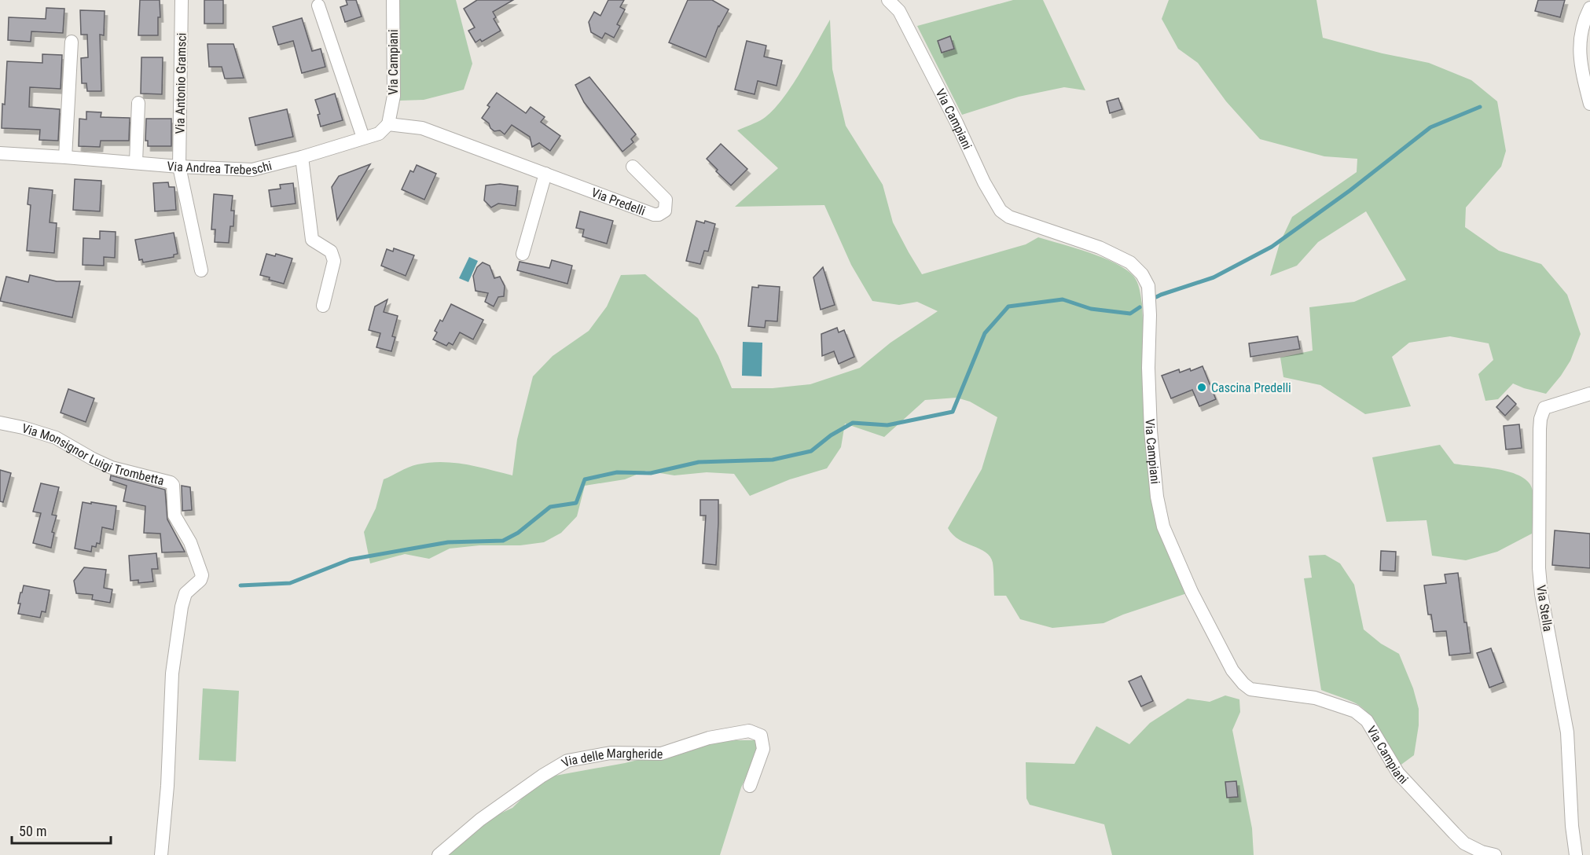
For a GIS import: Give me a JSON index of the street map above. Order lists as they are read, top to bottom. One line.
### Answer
{"streets":{"street":["Via Campiani","Via Antonio Gramsci","Via Andrea Trebeschi","Via Predelli","Via Monsignor Luigi Trombetta","Via Stella","Via delle Margheride"]},"crossings":[["Via Campiani","Via Andrea Trebeschi"],["Via Campiani","Via Predelli"],["Via Antonio Gramsci","Via Andrea Trebeschi"],["Via Andrea Trebeschi","Via Predelli"]],"places":["Cascina Predelli"],"scale_bar":"50 m"}
